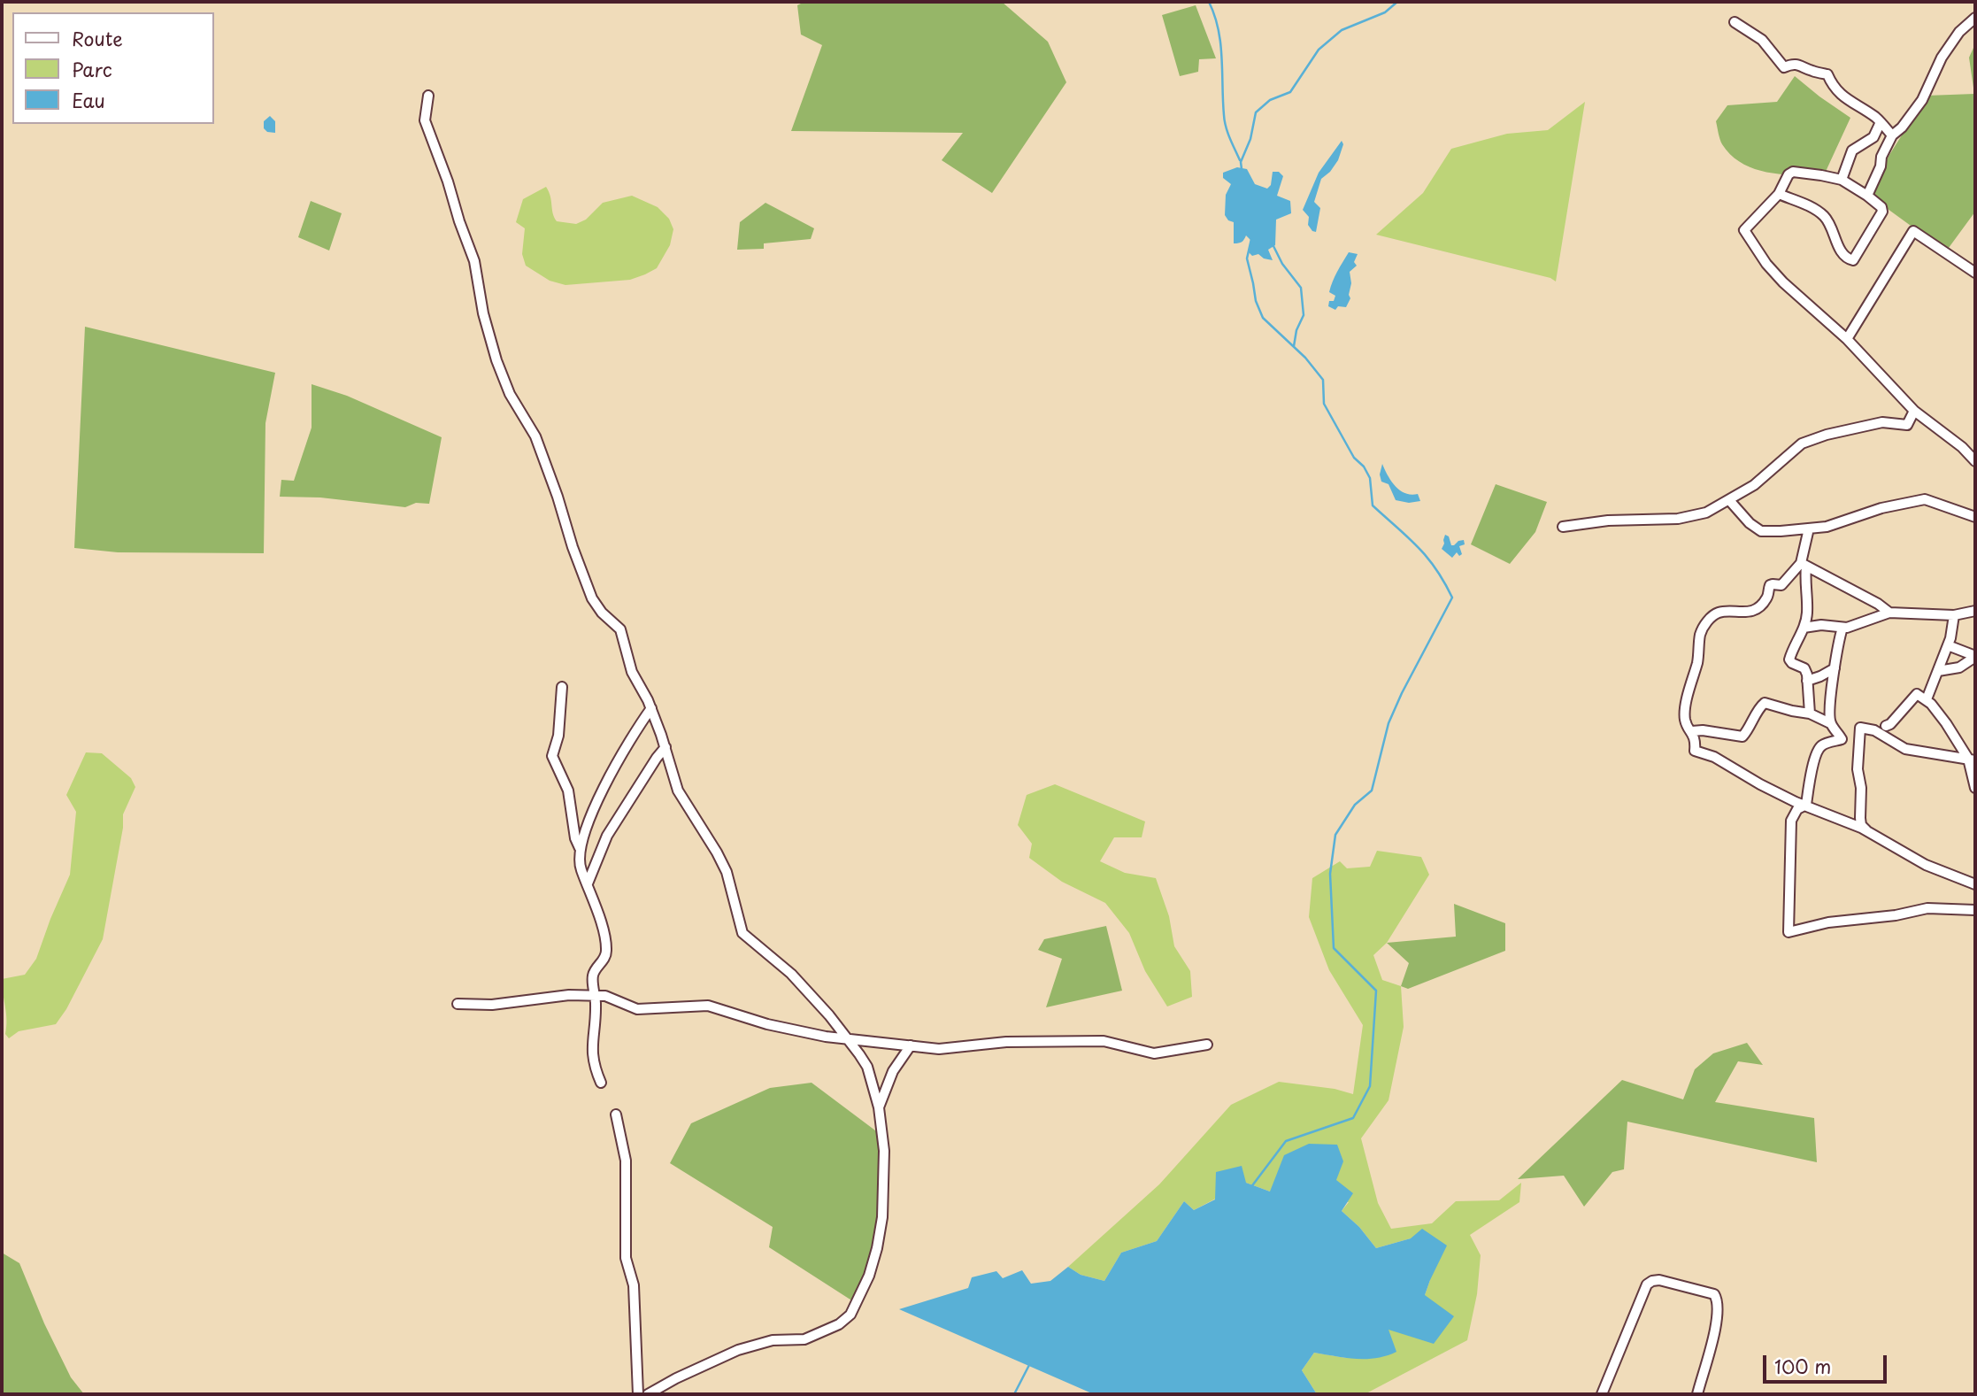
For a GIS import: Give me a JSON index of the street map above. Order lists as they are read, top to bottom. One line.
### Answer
{"legend":["Route","Parc","Eau"],"scale_bar":"100 m"}
